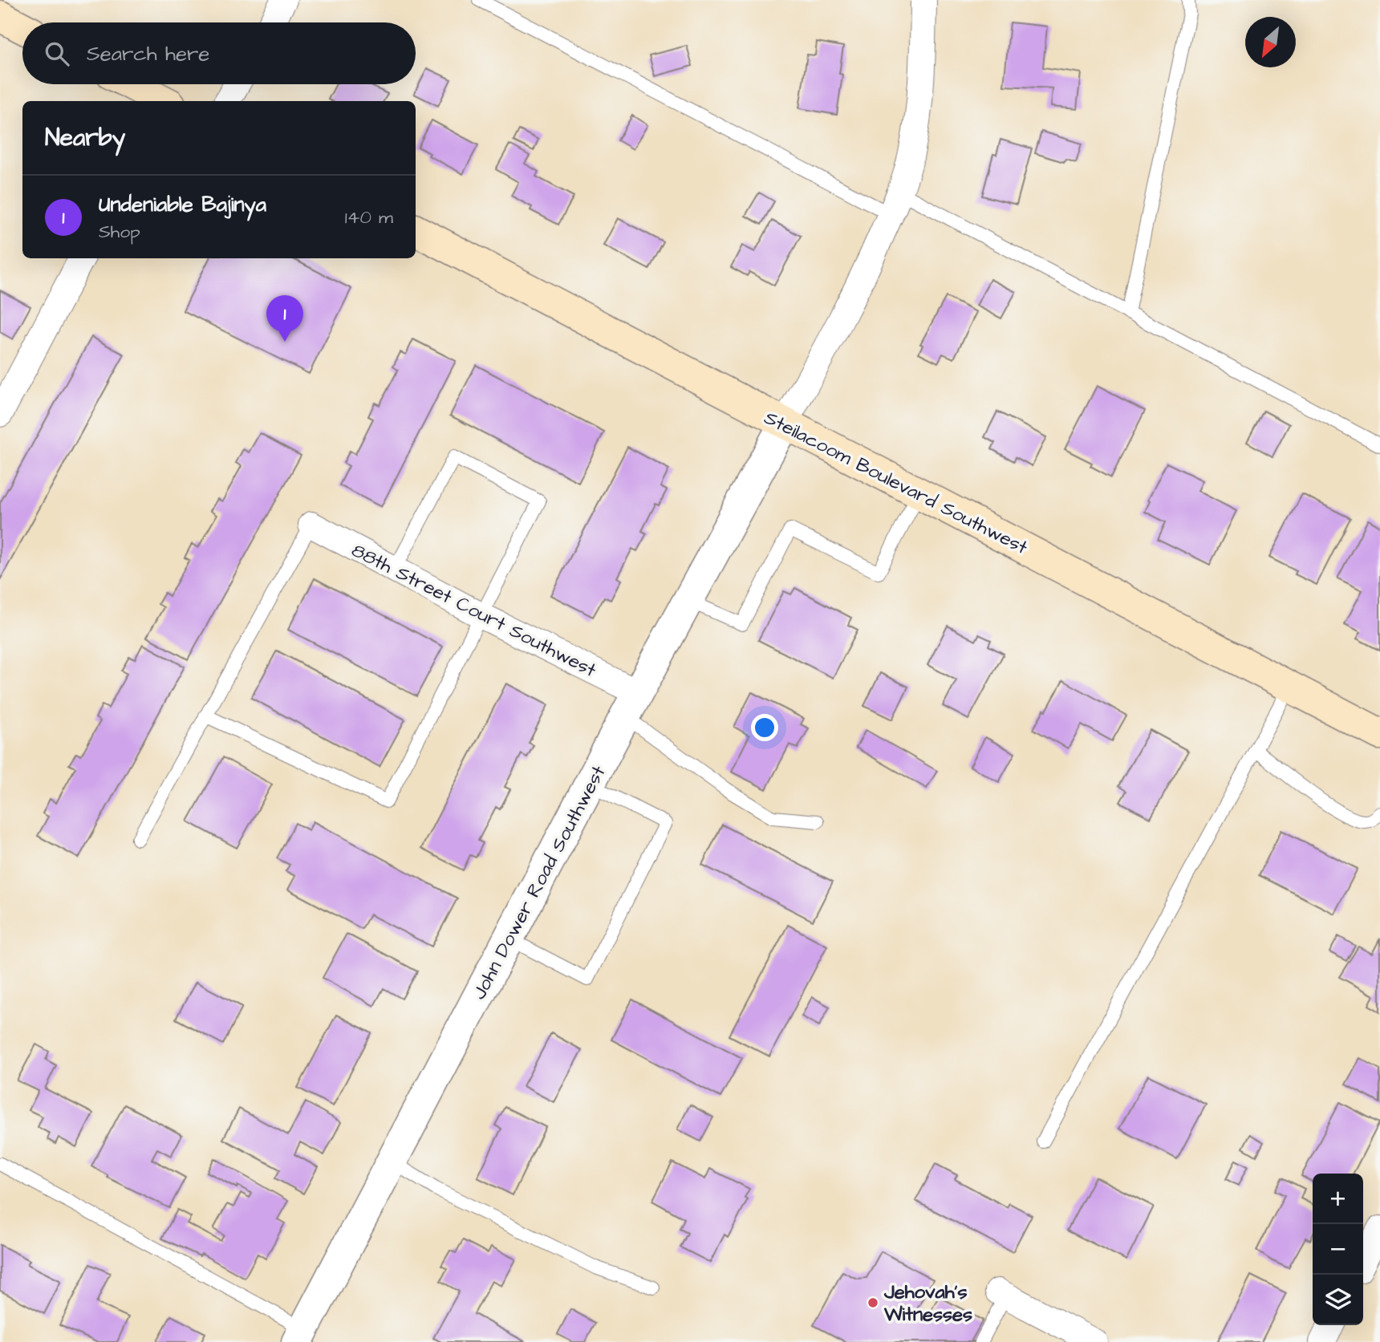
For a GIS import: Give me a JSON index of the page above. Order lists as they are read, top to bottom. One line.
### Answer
{"streets":{"main road":["Steilacoom Boulevard Southwest"],"street":["88th Street Court Southwest","John Dower Road Southwest"]},"crossings":[["Steilacoom Boulevard Southwest","John Dower Road Southwest"],["88th Street Court Southwest","John Dower Road Southwest"]],"places":["Jehovah's Witnesses"],"north":"bottom left","page":{"search":"Search here","heading":"Nearby","list":[{"mark":"1","name":"Undeniable Bajinya","note":"Shop","value":"140 m"}],"pins":"1","map_buttons":["+","−"]}}
